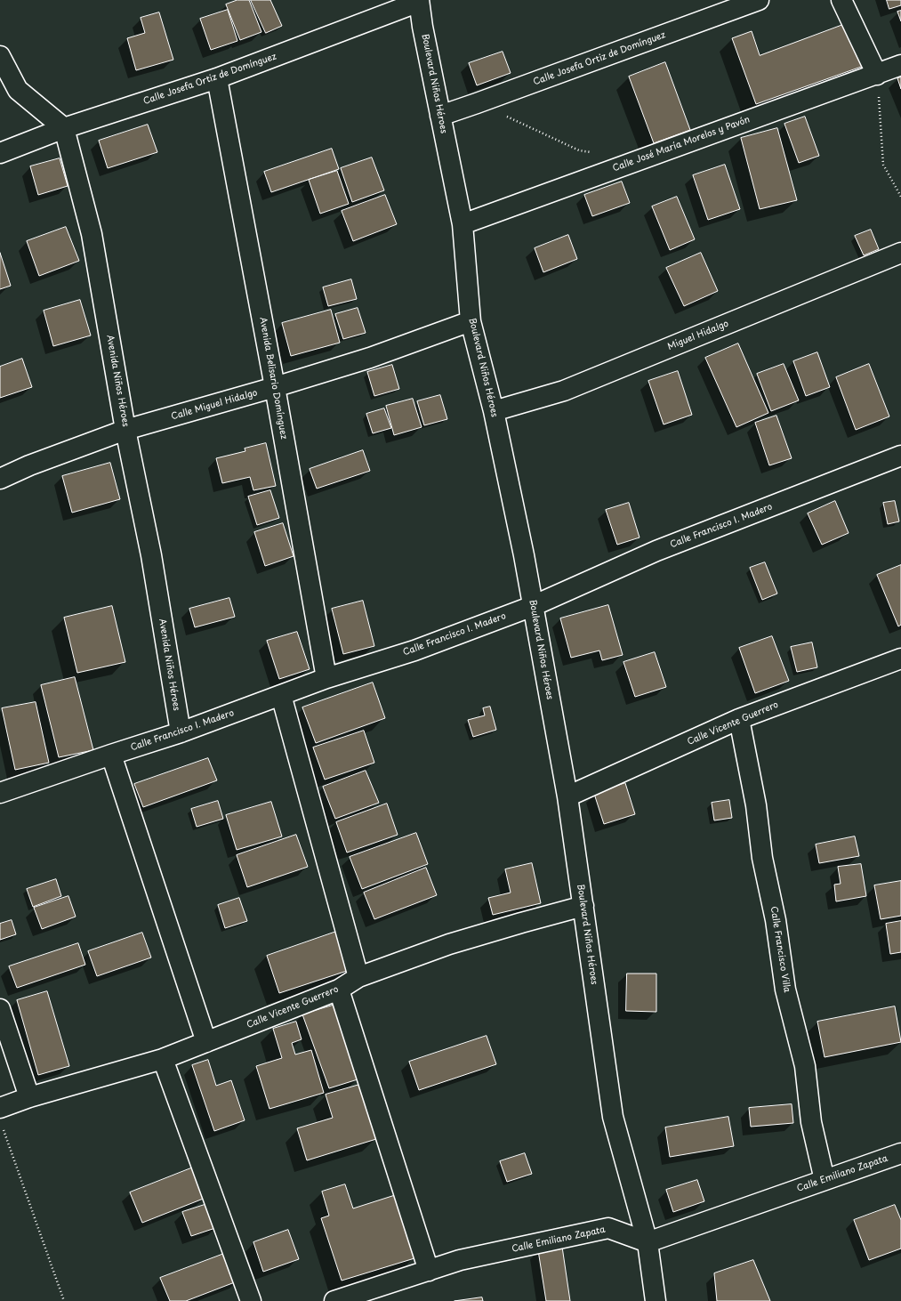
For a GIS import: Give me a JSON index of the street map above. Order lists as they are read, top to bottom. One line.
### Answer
{"streets":{"street":["Calle Josefa Ortiz de Domínguez","Boulevard Niños Héroes","Calle José María Morelos y Pavón","Miguel Hidalgo","Avenida Belisario Domínguez","Avenida Niños Héroes","Calle Miguel Hidalgo","Calle Francisco I. Madero","Calle Vicente Guerrero","Calle Francisco Villa","Calle Emiliano Zapata"]},"crossings":[["Calle Josefa Ortiz de Domínguez","Boulevard Niños Héroes"],["Calle Josefa Ortiz de Domínguez","Avenida Belisario Domínguez"],["Calle Josefa Ortiz de Domínguez","Avenida Niños Héroes"],["Boulevard Niños Héroes","Calle José María Morelos y Pavón"],["Boulevard Niños Héroes","Miguel Hidalgo"],["Boulevard Niños Héroes","Calle Miguel Hidalgo"],["Boulevard Niños Héroes","Calle Francisco I. Madero"],["Boulevard Niños Héroes","Calle Vicente Guerrero"],["Boulevard Niños Héroes","Calle Emiliano Zapata"],["Avenida Belisario Domínguez","Calle Miguel Hidalgo"],["Avenida Belisario Domínguez","Calle Francisco I. Madero"],["Avenida Niños Héroes","Calle Miguel Hidalgo"],["Avenida Niños Héroes","Calle Francisco I. Madero"],["Calle Vicente Guerrero","Calle Francisco Villa"],["Calle Francisco Villa","Calle Emiliano Zapata"]]}
